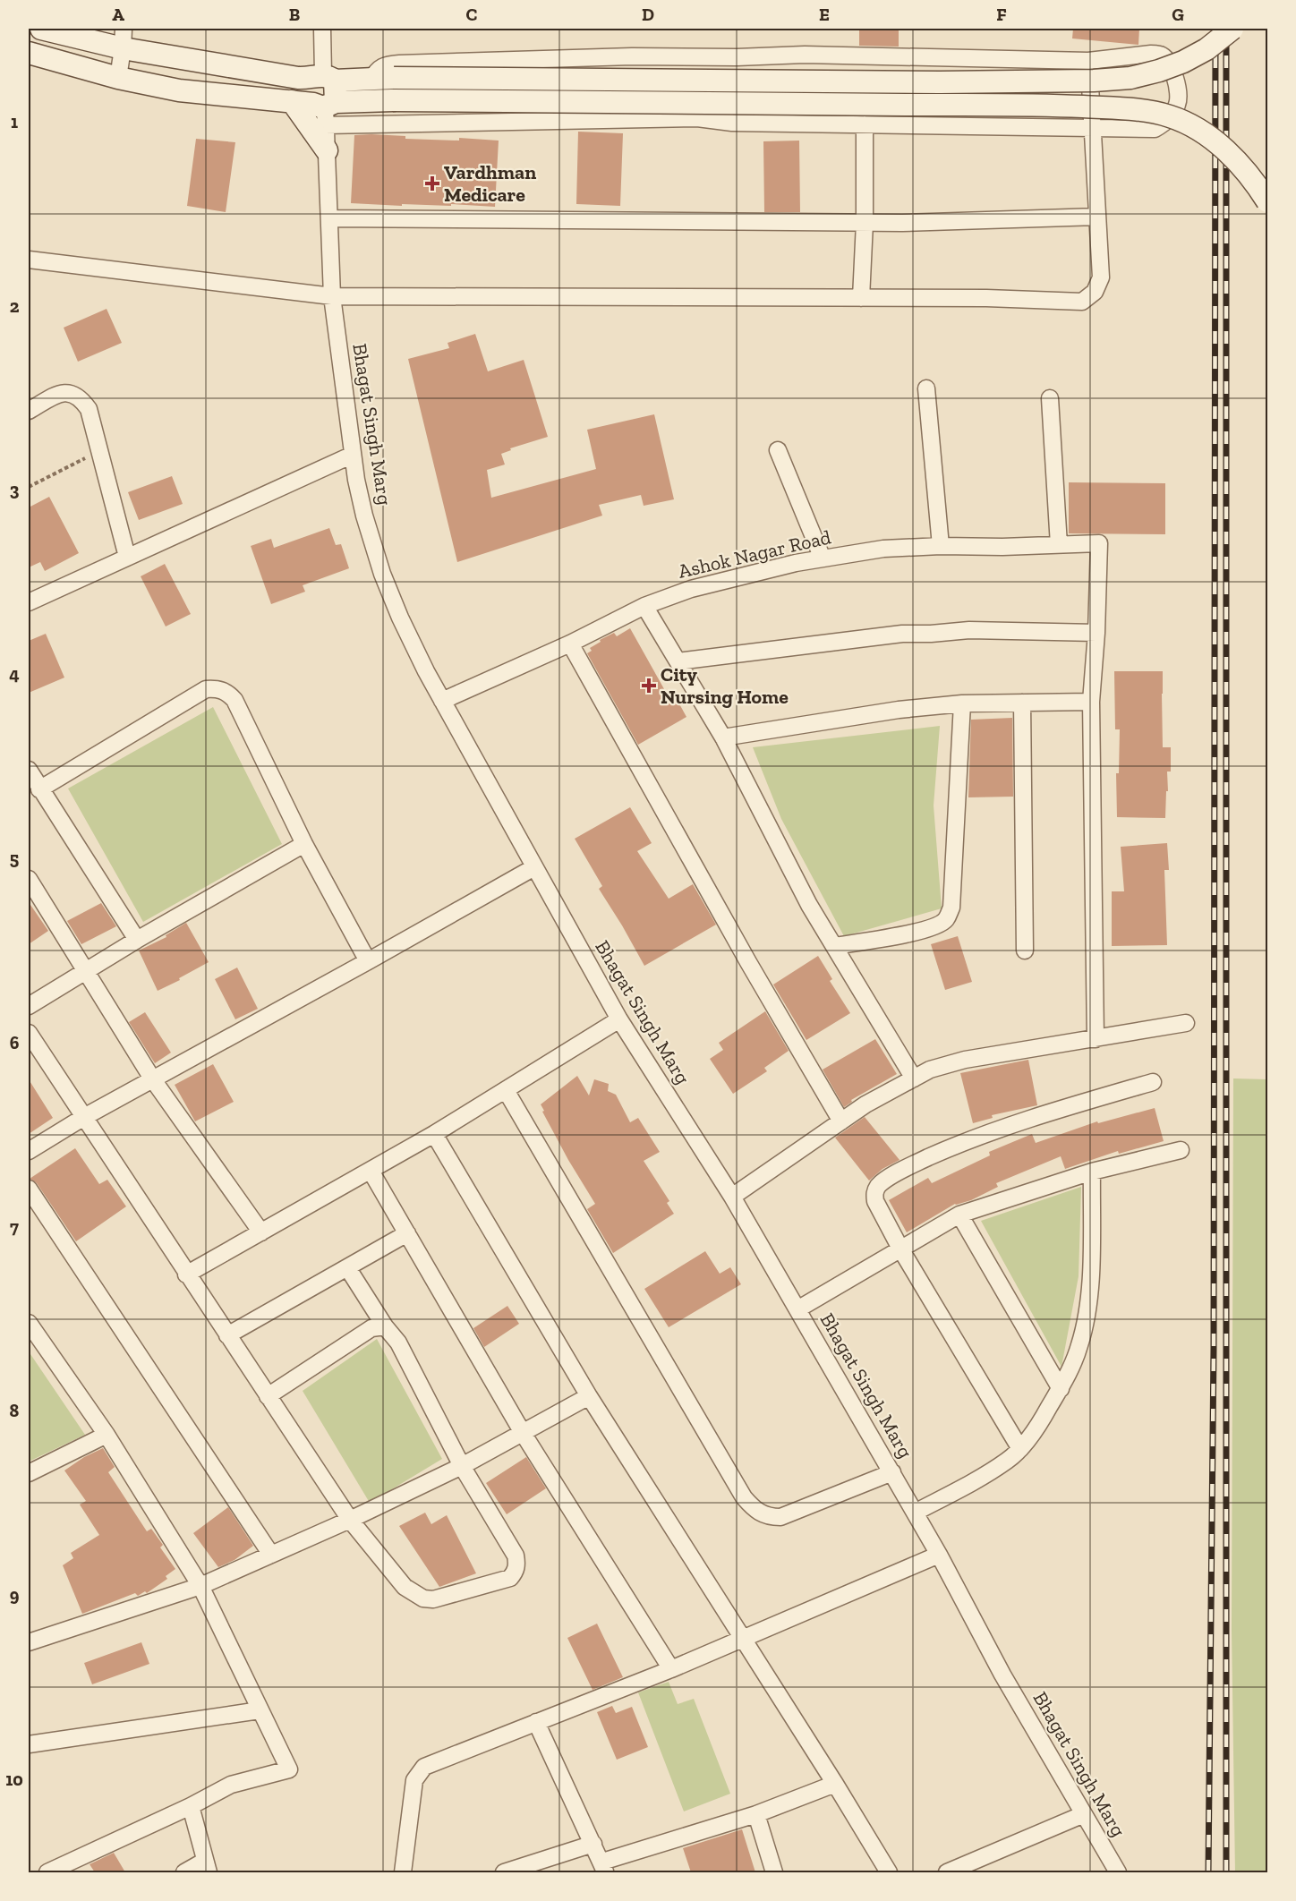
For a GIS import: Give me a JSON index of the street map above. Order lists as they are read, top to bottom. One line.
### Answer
{"streets":{"street":["Bhagat Singh Marg","Ashok Nagar Road"]},"crossings":[["Bhagat Singh Marg","Ashok Nagar Road"]],"places":{"health":["Vardhman Medicare","City Nursing Home"]},"grid":{"columns":["A","B","C","D","E","F","G"],"rows":["1","2","3","4","5","6","7","8","9","10"]}}
